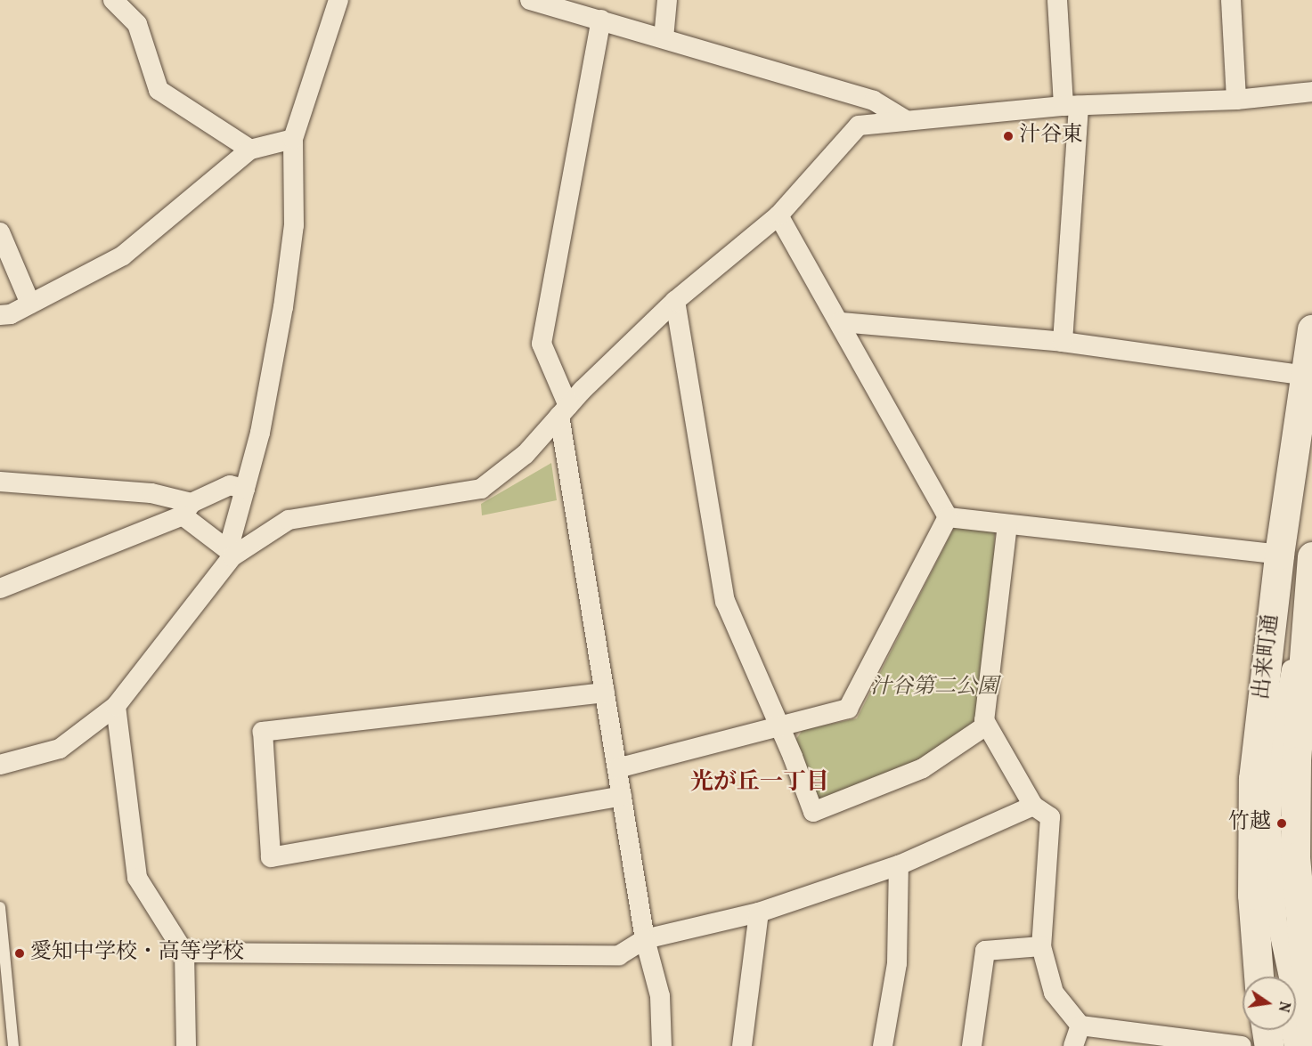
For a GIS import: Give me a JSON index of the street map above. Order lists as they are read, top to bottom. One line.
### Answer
{"streets":{"main road":["出来町通"]},"districts":["光が丘一丁目"],"parks":["汁谷第二公園"],"places":["汁谷東","竹越","愛知中学校・高等学校"],"north":"right"}
